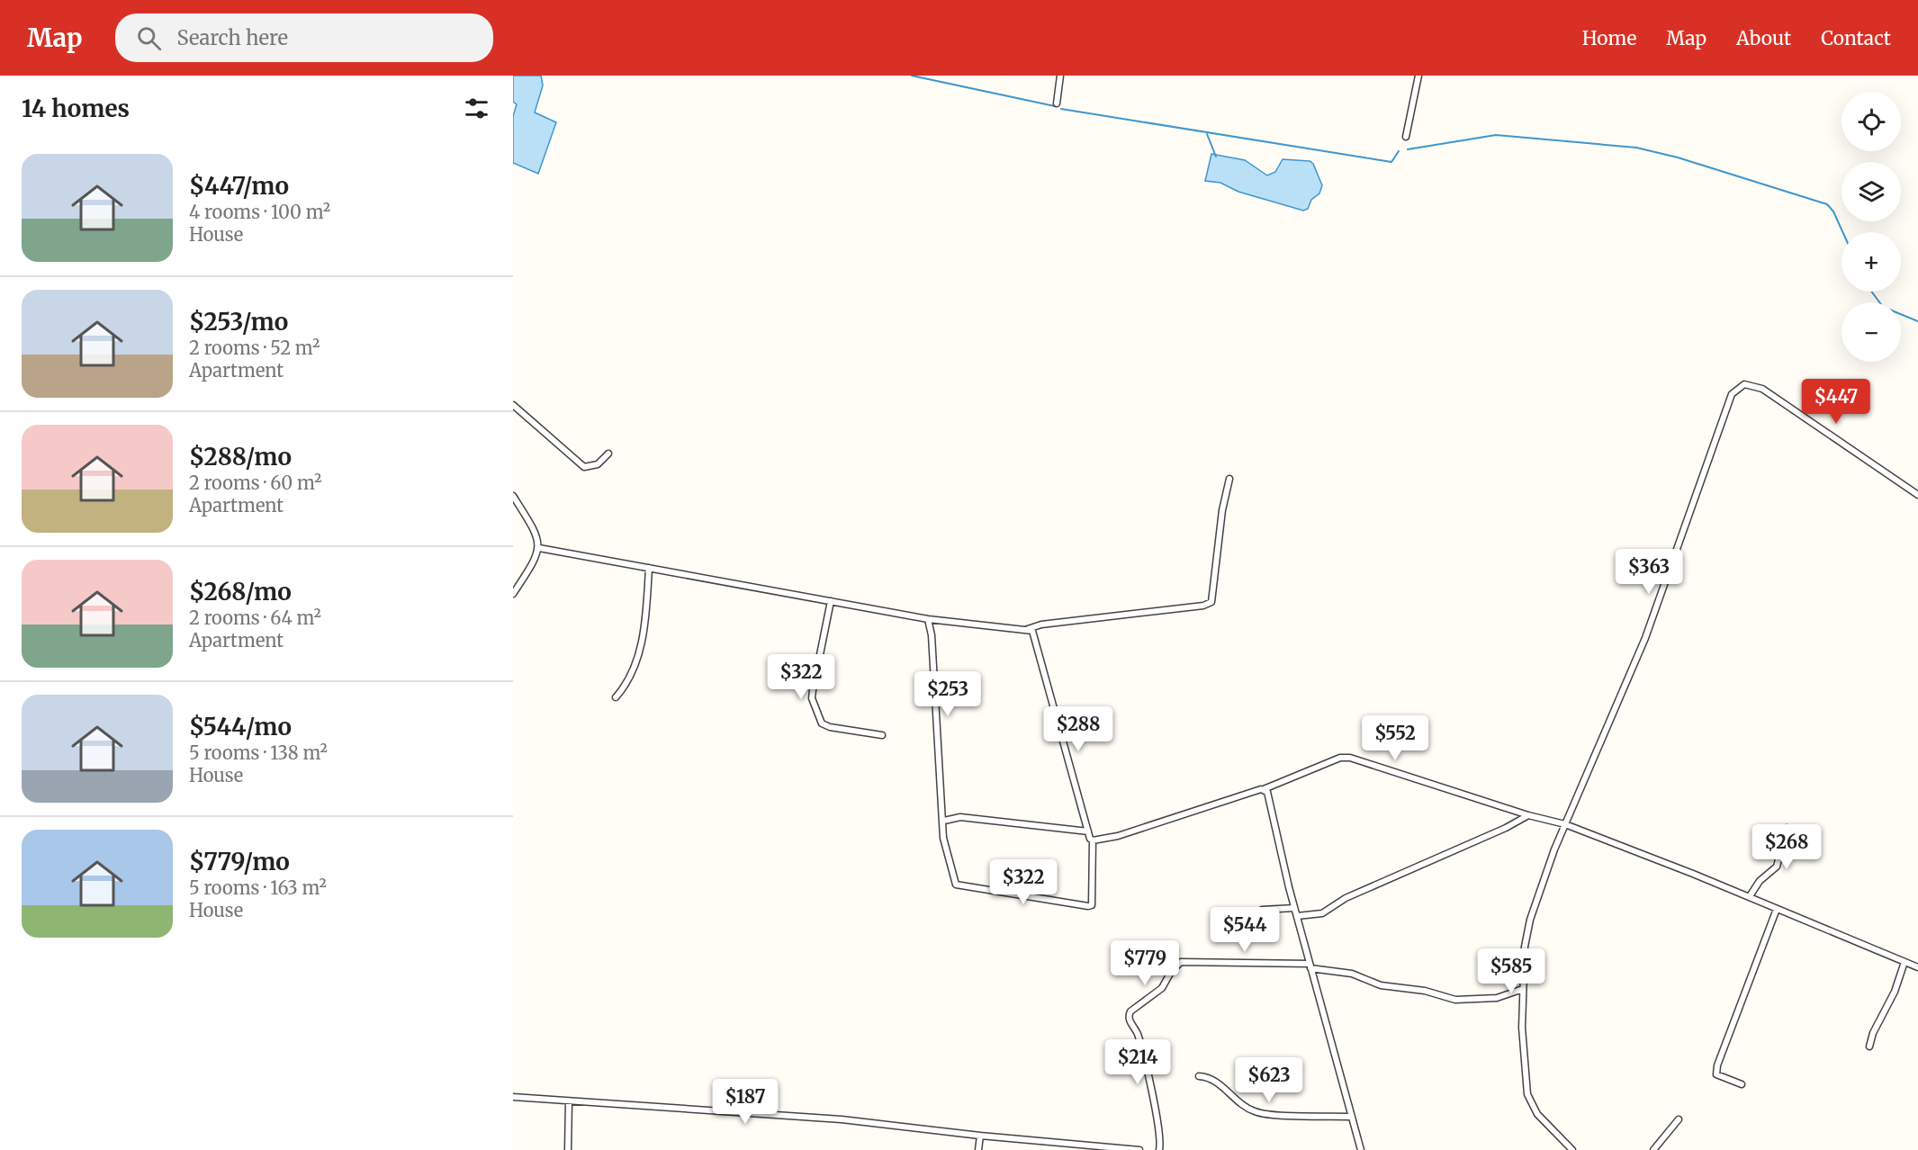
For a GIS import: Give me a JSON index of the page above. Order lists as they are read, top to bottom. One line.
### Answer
{"page":{"header":"Map","search":"Search here","nav":["Home","Map","About","Contact"],"heading":"14 homes","map_buttons":["+","−"],"list":[{"name":"$447/mo","note":"4 rooms · 100 m² · House"},{"name":"$253/mo","note":"2 rooms · 52 m² · Apartment"},{"name":"$288/mo","note":"2 rooms · 60 m² · Apartment"},{"name":"$268/mo","note":"2 rooms · 64 m² · Apartment"},{"name":"$544/mo","note":"5 rooms · 138 m² · House"},{"name":"$779/mo","note":"5 rooms · 163 m² · House"}],"price":["$447","$363","$322","$253","$288","$552","$268","$322","$544","$779","$585","$214","$623","$187"]}}
